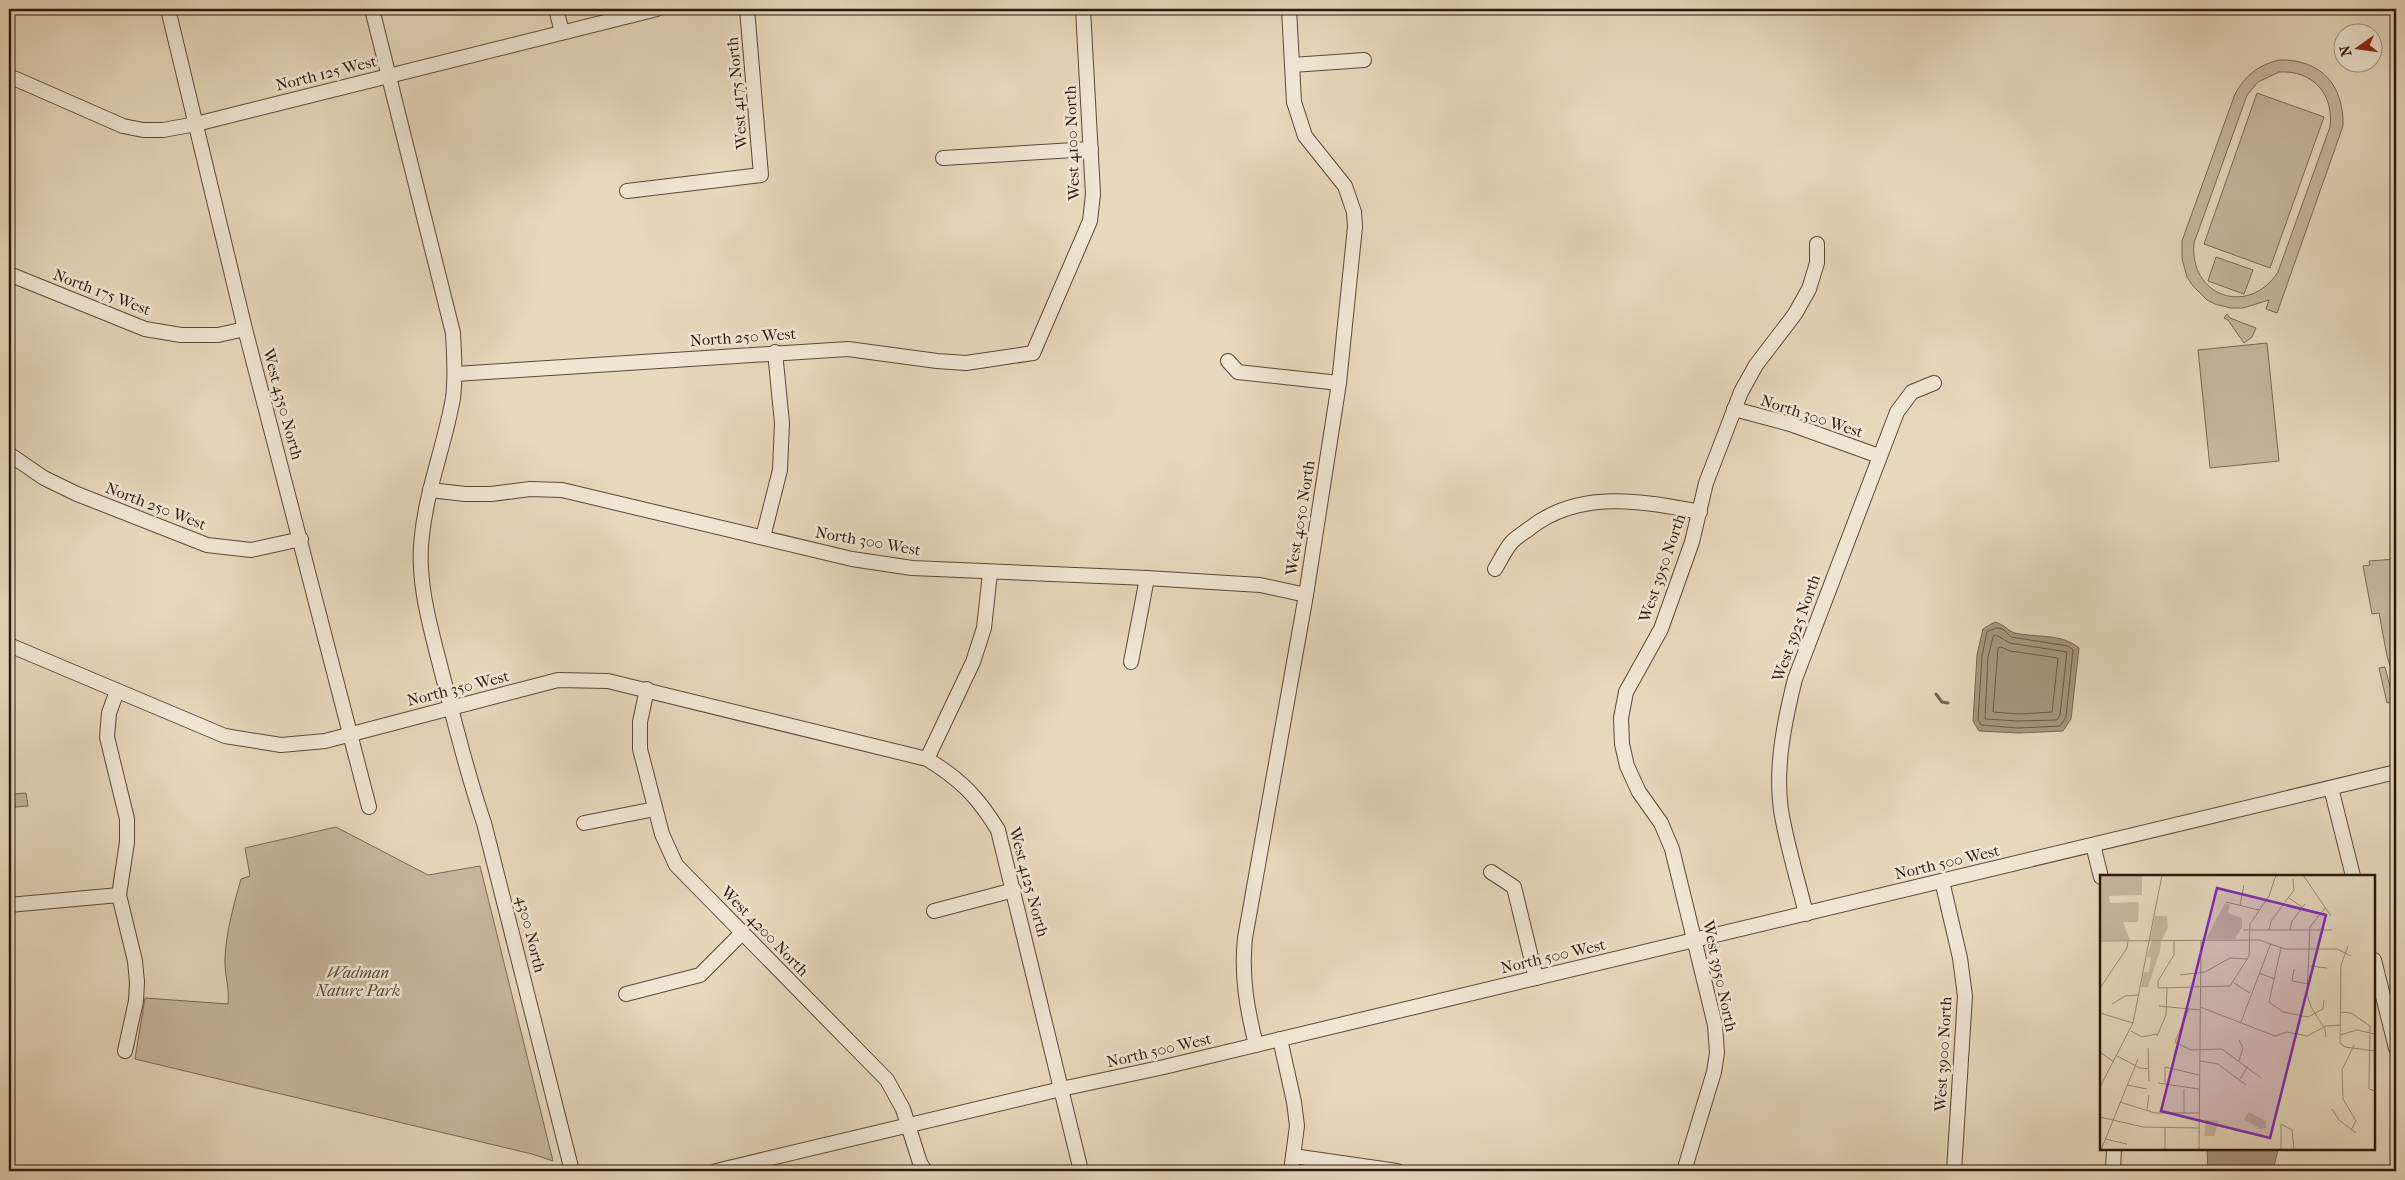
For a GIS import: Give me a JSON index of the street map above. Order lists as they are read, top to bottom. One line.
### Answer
{"streets":{"street":["North 125 West","West 4175 North","West 4100 North","North 175 West","North 250 West","West 4350 North","North 300 West","West 4050 North","West 3950 North","West 3925 North","North 350 West","North 500 West","West 4125 North","West 4200 North","4300 North","West 3900 North"]},"crossings":[["North 125 West","West 4350 North"],["North 125 West","4300 North"],["West 4100 North","North 250 West"],["North 175 West","West 4350 North"],["North 250 West","West 4350 North"],["North 250 West","4300 North"],["West 4350 North","North 350 West"],["North 300 West","West 4050 North"],["North 300 West","West 3950 North"],["North 300 West","West 3925 North"],["North 300 West","4300 North"],["West 4050 North","North 500 West"],["West 3950 North","North 500 West"],["West 3925 North","North 500 West"],["North 350 West","West 4125 North"],["North 350 West","West 4200 North"],["North 350 West","4300 North"],["North 500 West","West 4125 North"],["North 500 West","West 4200 North"],["North 500 West","West 3900 North"]],"parks":["Wadman Nature Park"],"north":"left"}
